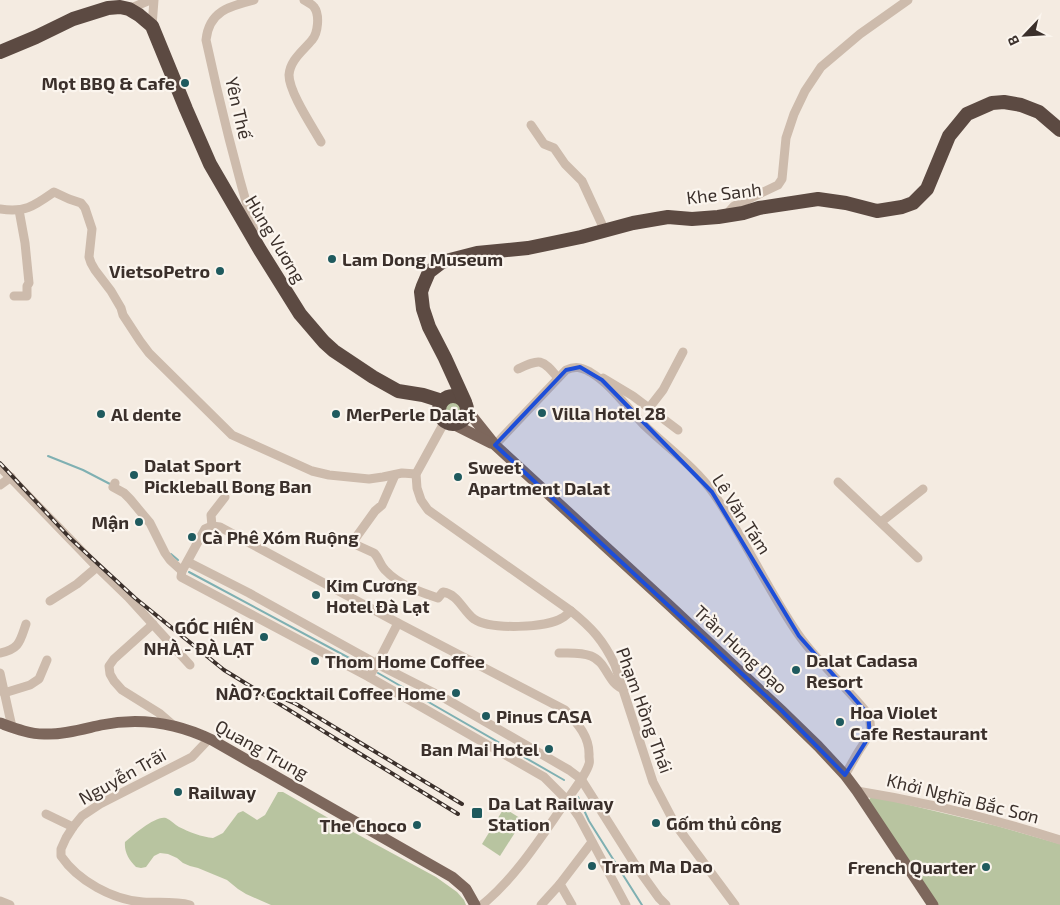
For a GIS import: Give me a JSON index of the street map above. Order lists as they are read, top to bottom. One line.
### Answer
{"streets":{"highway":["Khe Sanh","Hùng Vương"],"main road":["Trần Hưng Đạo","Quang Trung"],"street":["Yên Thế","Lê Văn Tám","Phạm Hồng Thái","Nguyễn Trãi","Khởi Nghĩa Bắc Sơn"]},"crossings":[["Yên Thế","Hùng Vương"],["Khe Sanh","Hùng Vương"],["Khe Sanh","Trần Hưng Đạo"],["Hùng Vương","Trần Hưng Đạo"],["Lê Văn Tám","Trần Hưng Đạo"],["Trần Hưng Đạo","Khởi Nghĩa Bắc Sơn"],["Quang Trung","Nguyễn Trãi"]],"places":{"other":["Mọt BBQ & Cafe","Lam Dong Museum","VietsoPetro","Villa Hotel 28","Al dente","MerPerle Dalat","Dalat Sport Pickleball Bong Ban","Sweet Apartment Dalat","Mận","Cà Phê Xóm Ruộng","Kim Cương Hotel Đà Lạt","GÓC HIÊN NHÀ - ĐÀ LẠT","Thom Home Coffee","Dalat Cadasa Resort","NÀO? Cocktail Coffee Home","Pinus CASA","Hoa Violet Cafe Restaurant","Ban Mai Hotel","Railway","Gốm thủ công","The Choco","Tram Ma Dao","French Quarter"],"transit":["Da Lat Railway Station"]},"north":"bottom left"}
